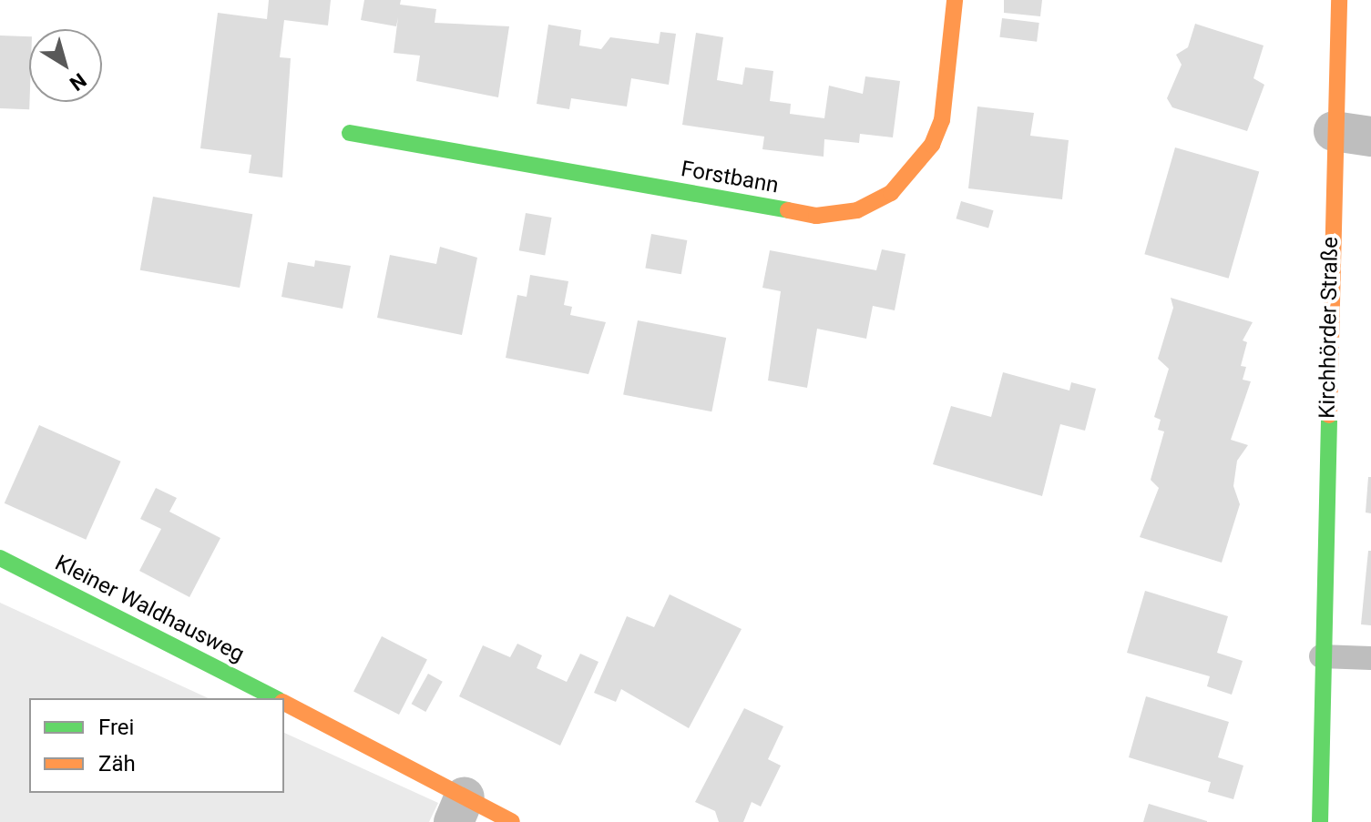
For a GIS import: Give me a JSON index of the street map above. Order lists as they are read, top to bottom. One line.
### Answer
{"streets":{"street":["Forstbann","Kirchhörder Straße","Kleiner Waldhausweg"]},"legend":["Frei","Zäh"],"north":"bottom right"}
